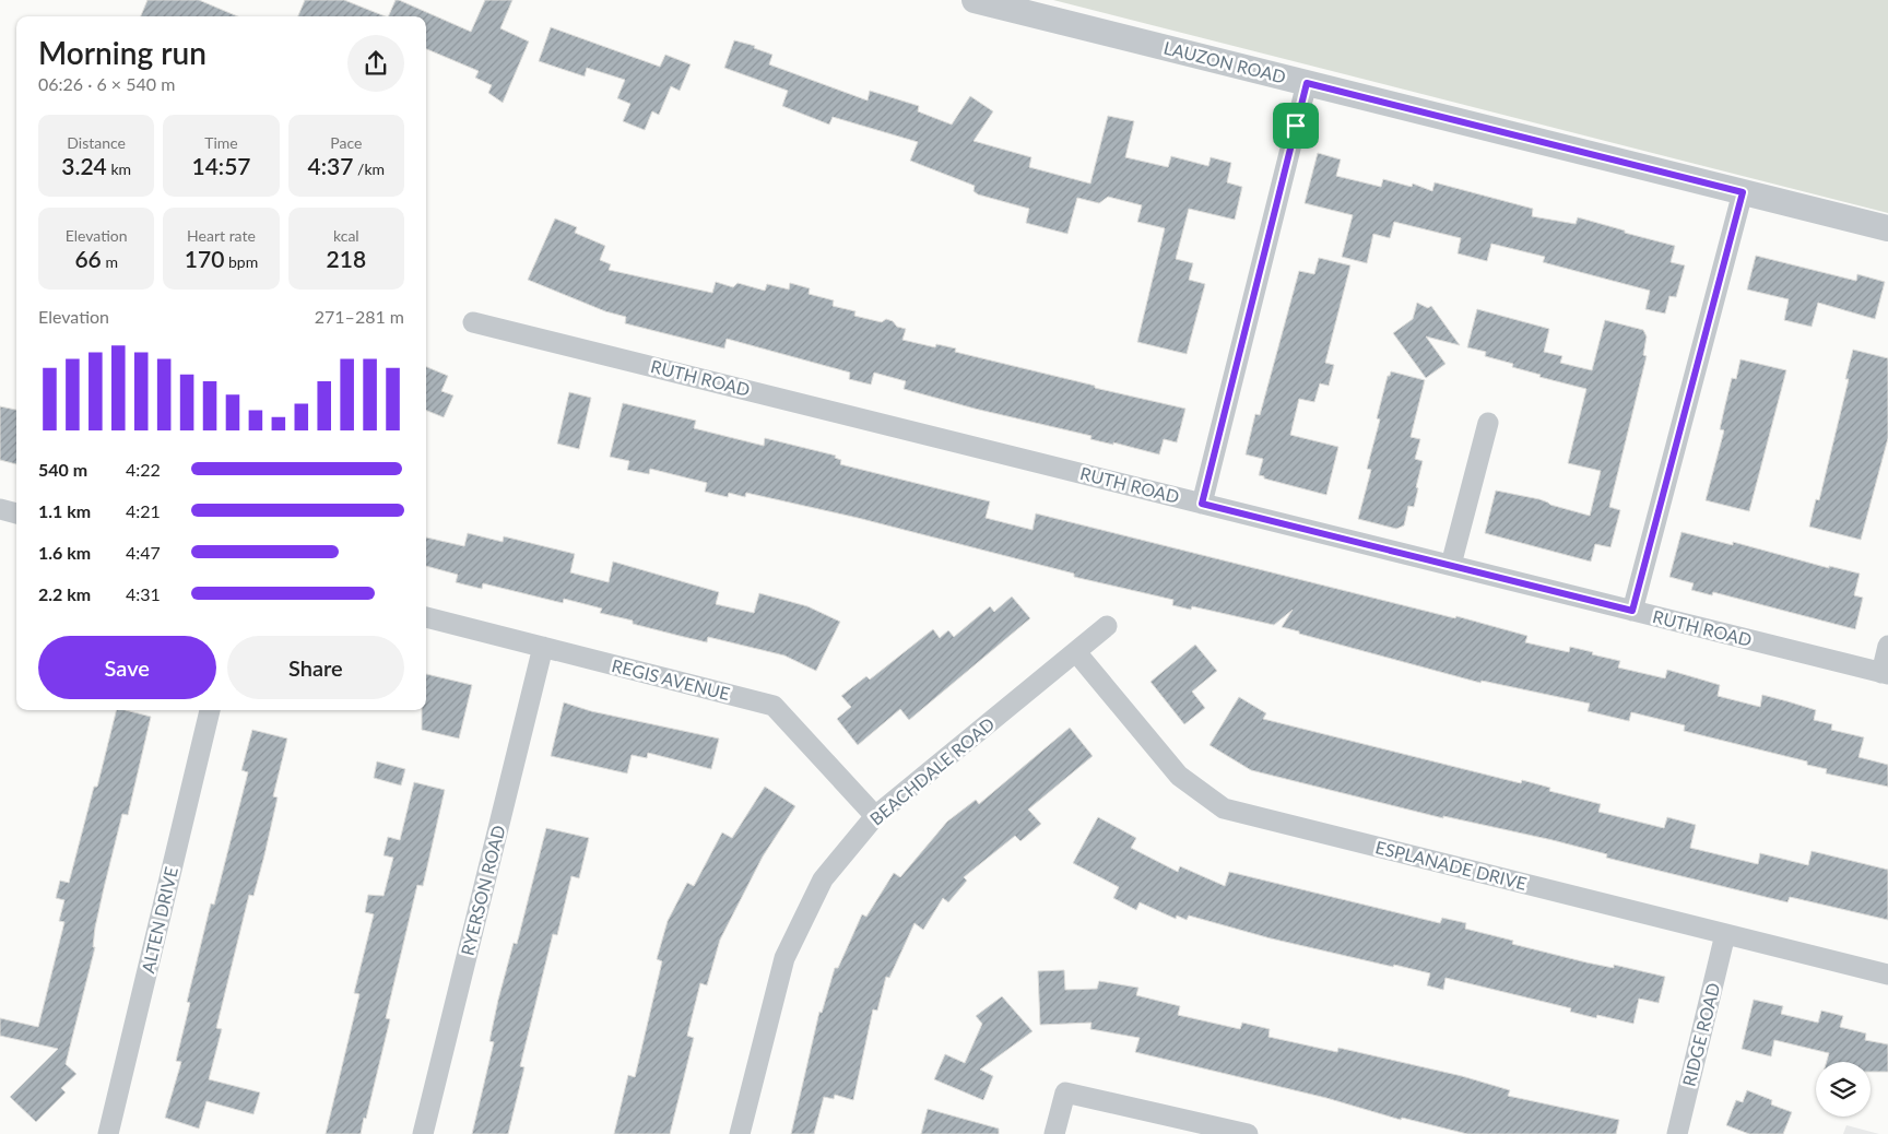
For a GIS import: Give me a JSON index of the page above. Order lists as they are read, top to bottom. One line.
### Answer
{"streets":{"street":["LAUZON ROAD","RUTH ROAD","REGIS AVENUE","BEACHDALE ROAD","ESPLANADE DRIVE","RYERSON ROAD","ALTEN DRIVE","RIDGE ROAD"]},"crossings":[["REGIS AVENUE","BEACHDALE ROAD"],["REGIS AVENUE","RYERSON ROAD"],["BEACHDALE ROAD","ESPLANADE DRIVE"],["ESPLANADE DRIVE","RIDGE ROAD"]],"page":{"heading":["Morning run","06:26 · 6 × 540 m"],"stats":[["Distance","3.24 km"],["Time","14:57"],["Pace","4:37 /km"],["Elevation","66 m"],["Heart rate","170 bpm"],["kcal","218"]],"chart":["Elevation","271–281 m"],"list":[{"name":"540 m","note":"4:22"},{"name":"1.1 km","note":"4:21"},{"name":"1.6 km","note":"4:47"},{"name":"2.2 km","note":"4:31"}],"buttons":["Save","Share"]}}
